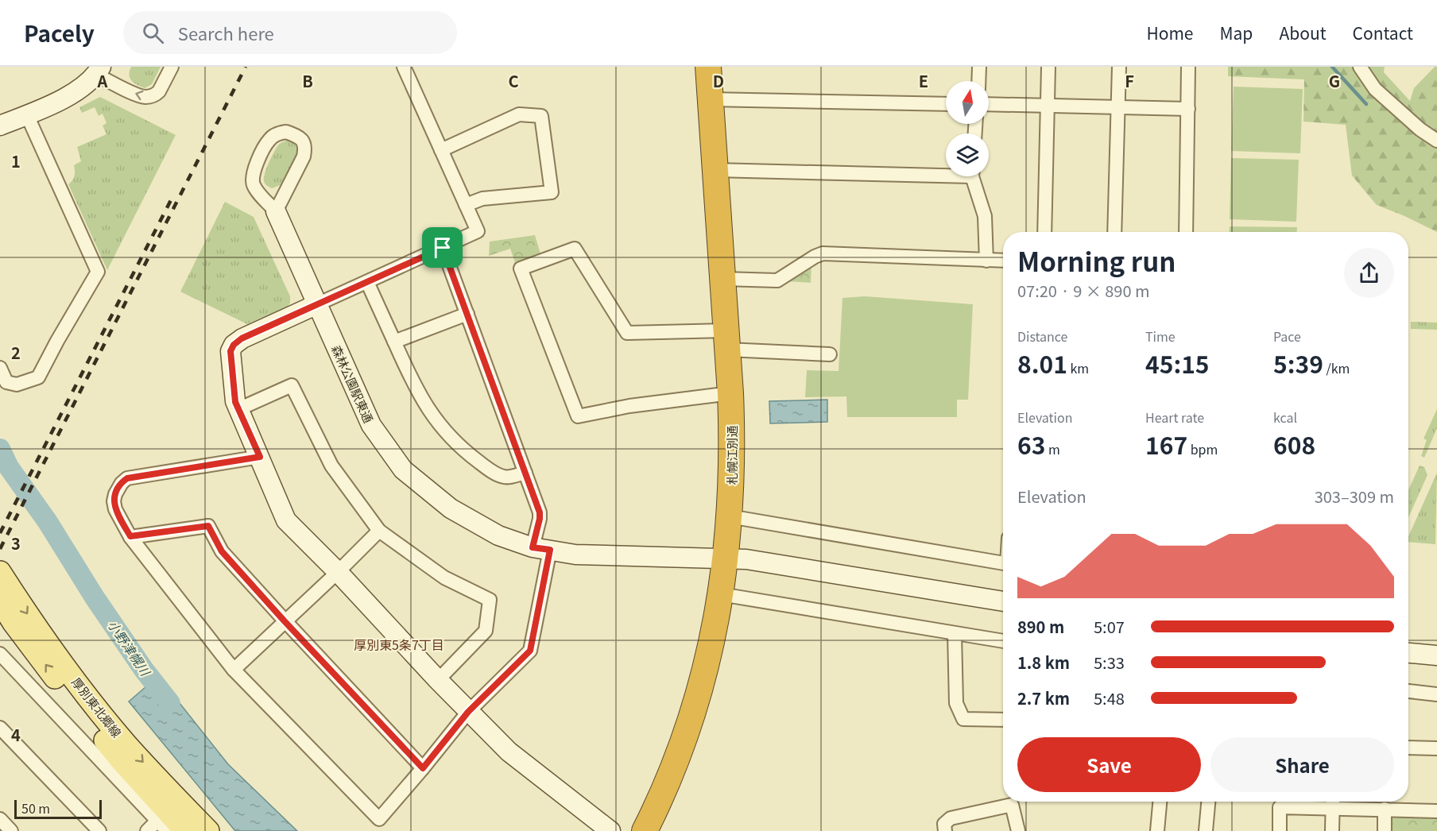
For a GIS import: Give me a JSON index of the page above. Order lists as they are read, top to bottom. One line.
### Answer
{"streets":{"highway":["札幌江別通"],"main road":["厚別東北郷線"],"street":["森林公園駅東通"]},"crossings":[["森林公園駅東通","札幌江別通"]],"districts":["厚別東5条7丁目"],"water":["小野津幌川"],"scale_bar":"50 m","north":"top","page":{"header":"Pacely","search":"Search here","nav":["Home","Map","About","Contact"],"heading":["Morning run","07:20 · 9 × 890 m"],"stats":[["Distance","8.01 km"],["Time","45:15"],["Pace","5:39 /km"],["Elevation","63 m"],["Heart rate","167 bpm"],["kcal","608"]],"chart":["Elevation","303–309 m"],"list":[{"name":"890 m","note":"5:07"},{"name":"1.8 km","note":"5:33"},{"name":"2.7 km","note":"5:48"}],"buttons":["Save","Share"],"scale":"50 m"},"grid":{"columns":["A","B","C","D","E","F","G"],"rows":["1","2","3","4"]}}
